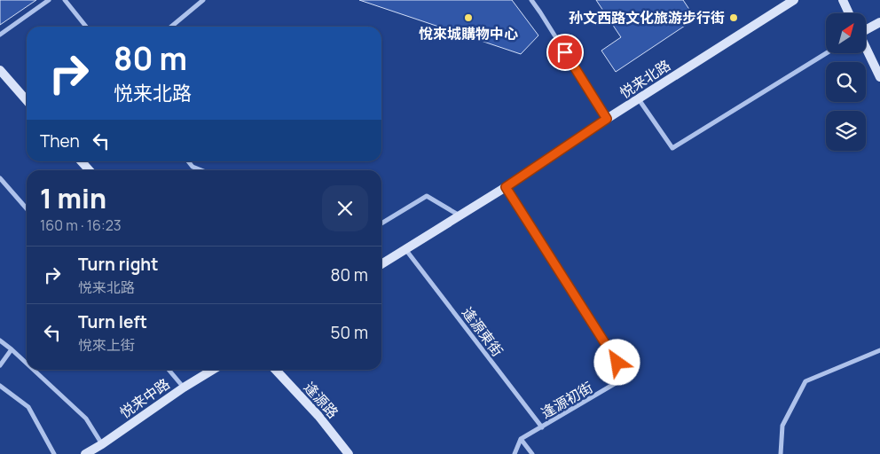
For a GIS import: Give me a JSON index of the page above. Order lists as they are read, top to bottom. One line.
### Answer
{"streets":{"street":["悦来北路","逢源東街","悦来中路","逢源路","逢源初街"]},"crossings":[["悦来北路","逢源東街"],["悦来北路","逢源初街"],["逢源東街","逢源初街"]],"places":["悅來城購物中心","孙文西路文化旅游步行街"],"north":"top right","page":{"turn":["80 m","悦来北路"],"then":"Then","heading":["1 min","160 m · 16:23"],"list":[{"name":"Turn right","note":"悦来北路","value":"80 m"},{"name":"Turn left","note":"悅來上街","value":"50 m"}]}}
